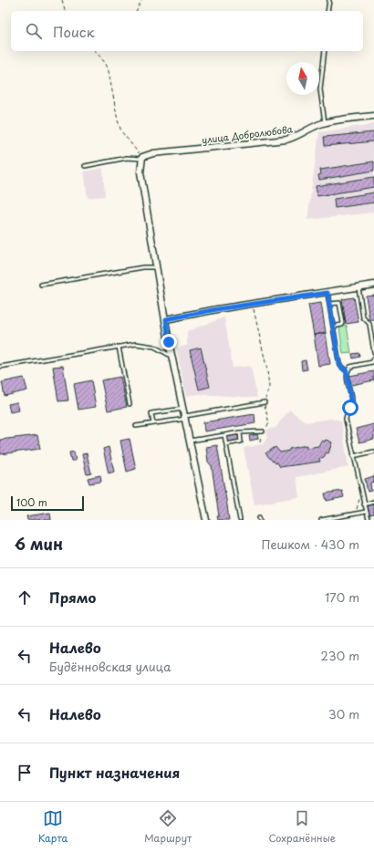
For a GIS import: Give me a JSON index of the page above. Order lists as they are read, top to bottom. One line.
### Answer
{"streets":{"street":["улица Добролюбова"]},"scale_bar":"100 m","north":"top","page":{"search":"Поиск","scale":"100 m","heading":["6 мин","Пешком · 430 m"],"list":[["Прямо","170 m"],["Налево","Будённовская улица","230 m"],["Налево","30 m"],"Пункт назначения"],"nav":["Карта","Маршрут","Сохранённые"]}}
